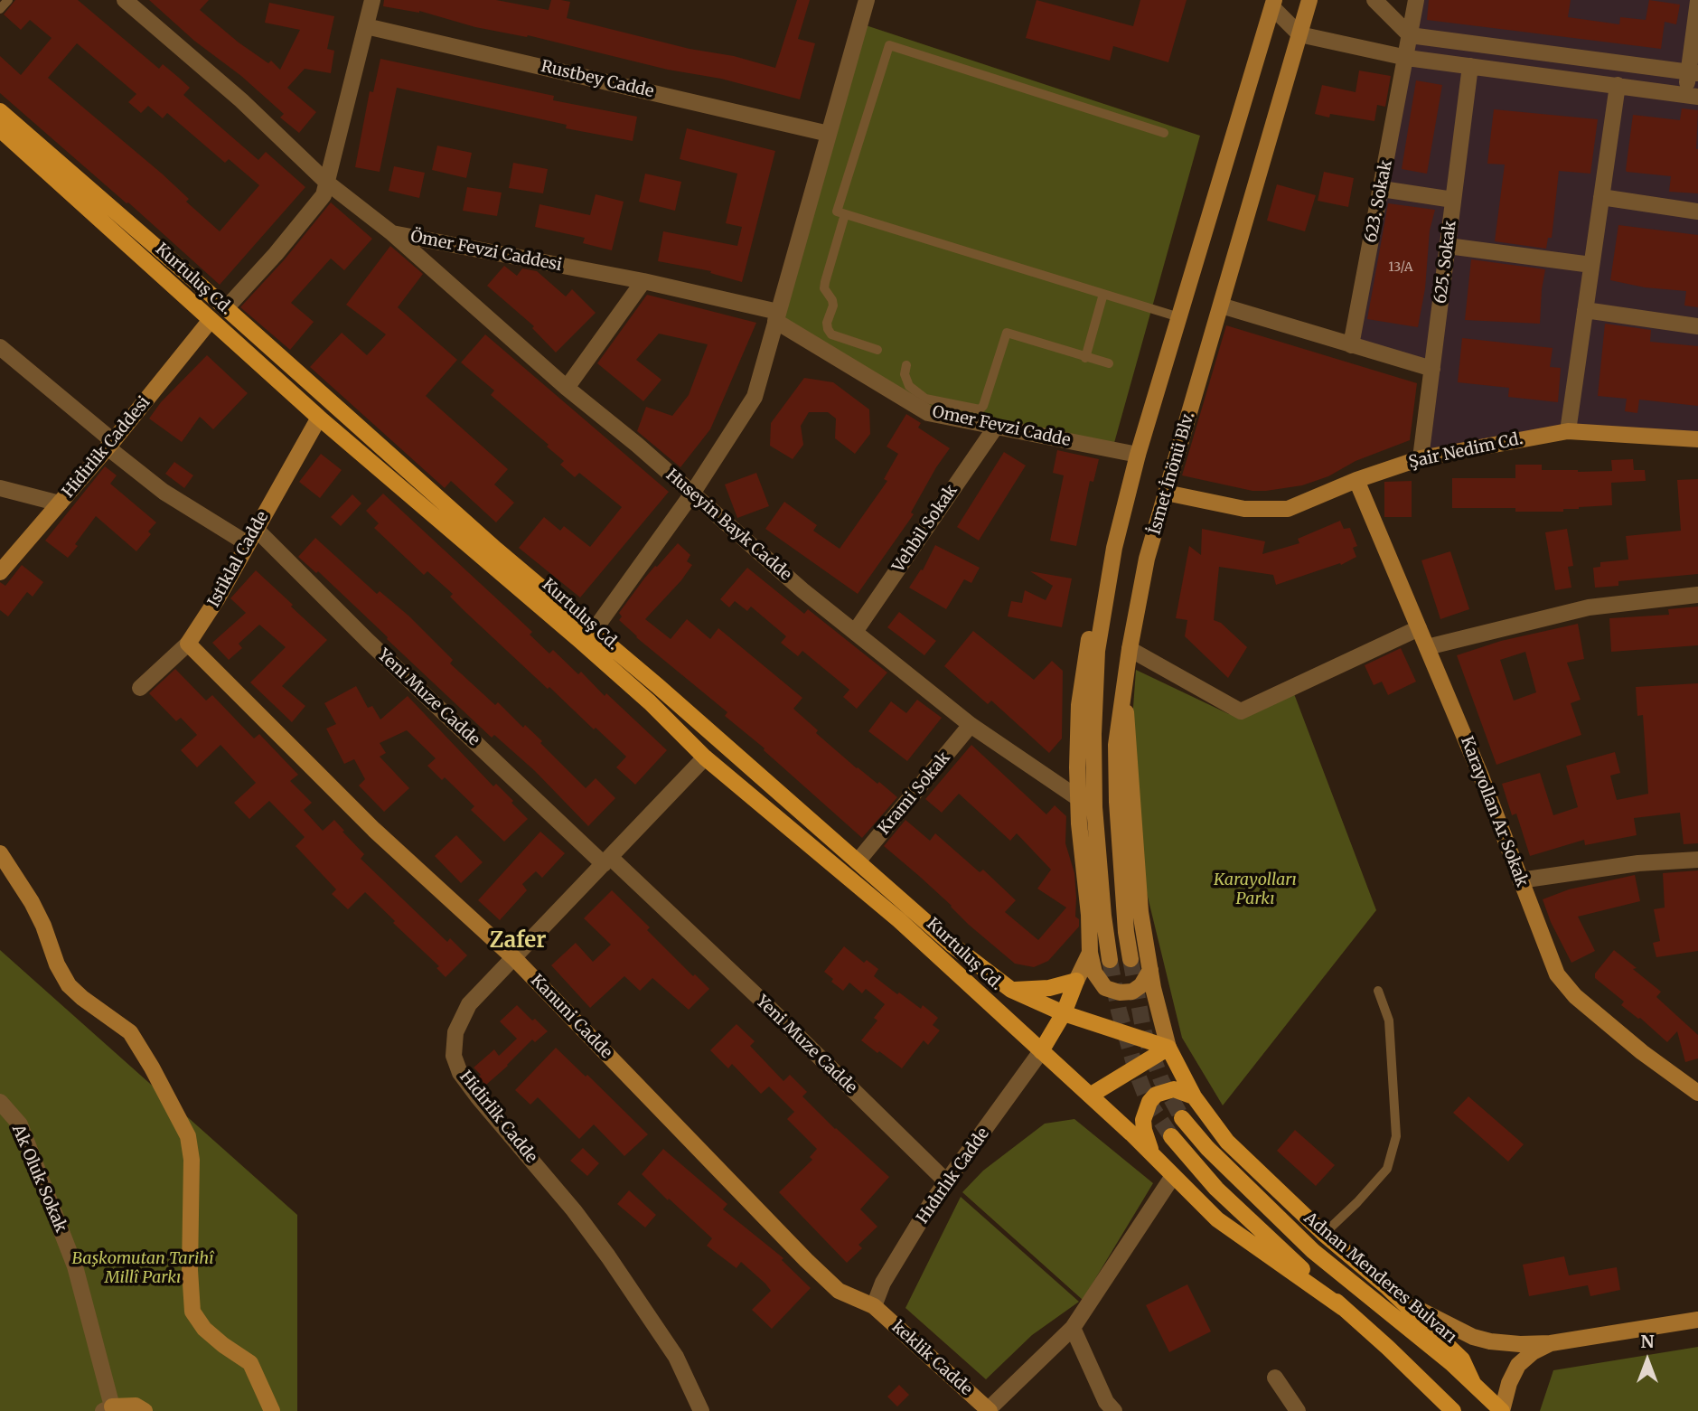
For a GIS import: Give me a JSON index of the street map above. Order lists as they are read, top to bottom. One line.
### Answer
{"streets":{"main road":["Kurtuluş Cd.","Adnan Menderes Bulvarı"],"street":["Rustbey Cadde","623. Sokak","Ömer Fevzi Caddesi","625. Sokak","Omer Fevzi Cadde","Hidirlik Caddesi","Şair Nedim Cd.","İsmet İnönü Blv.","Huseyin Bayk Cadde","Vehbil Sokak","Istiklal Cadde","Yeni Muze Cadde","Krami Sokak","Karayollan Ar Sokak","Kanuni Cadde","Hidirlik Cadde","Hıdırlık Cadde","Ak Oluk Sokak","keklik Cadde"]},"crossings":[["Ömer Fevzi Caddesi","Omer Fevzi Cadde"],["Ömer Fevzi Caddesi","Huseyin Bayk Cadde"],["625. Sokak","Şair Nedim Cd."],["Kurtuluş Cd.","Hidirlik Caddesi"],["Kurtuluş Cd.","Istiklal Cadde"],["Kurtuluş Cd.","Krami Sokak"],["Kurtuluş Cd.","Hidirlik Cadde"],["Kurtuluş Cd.","Hıdırlık Cadde"],["Omer Fevzi Cadde","Vehbil Sokak"],["Şair Nedim Cd.","İsmet İnönü Blv."],["Şair Nedim Cd.","Karayollan Ar Sokak"],["Huseyin Bayk Cadde","Vehbil Sokak"],["Huseyin Bayk Cadde","Krami Sokak"],["Istiklal Cadde","Yeni Muze Cadde"],["Istiklal Cadde","Kanuni Cadde"],["Yeni Muze Cadde","Hidirlik Cadde"],["Yeni Muze Cadde","Hıdırlık Cadde"],["Kanuni Cadde","Hidirlik Cadde"],["Kanuni Cadde","Hıdırlık Cadde"],["Kanuni Cadde","keklik Cadde"],["Hıdırlık Cadde","keklik Cadde"]],"districts":["Zafer"],"parks":["Karayolları Parkı","Başkomutan Tarihî Millî Parkı"],"house_numbers":["13/A"],"north":"top"}
